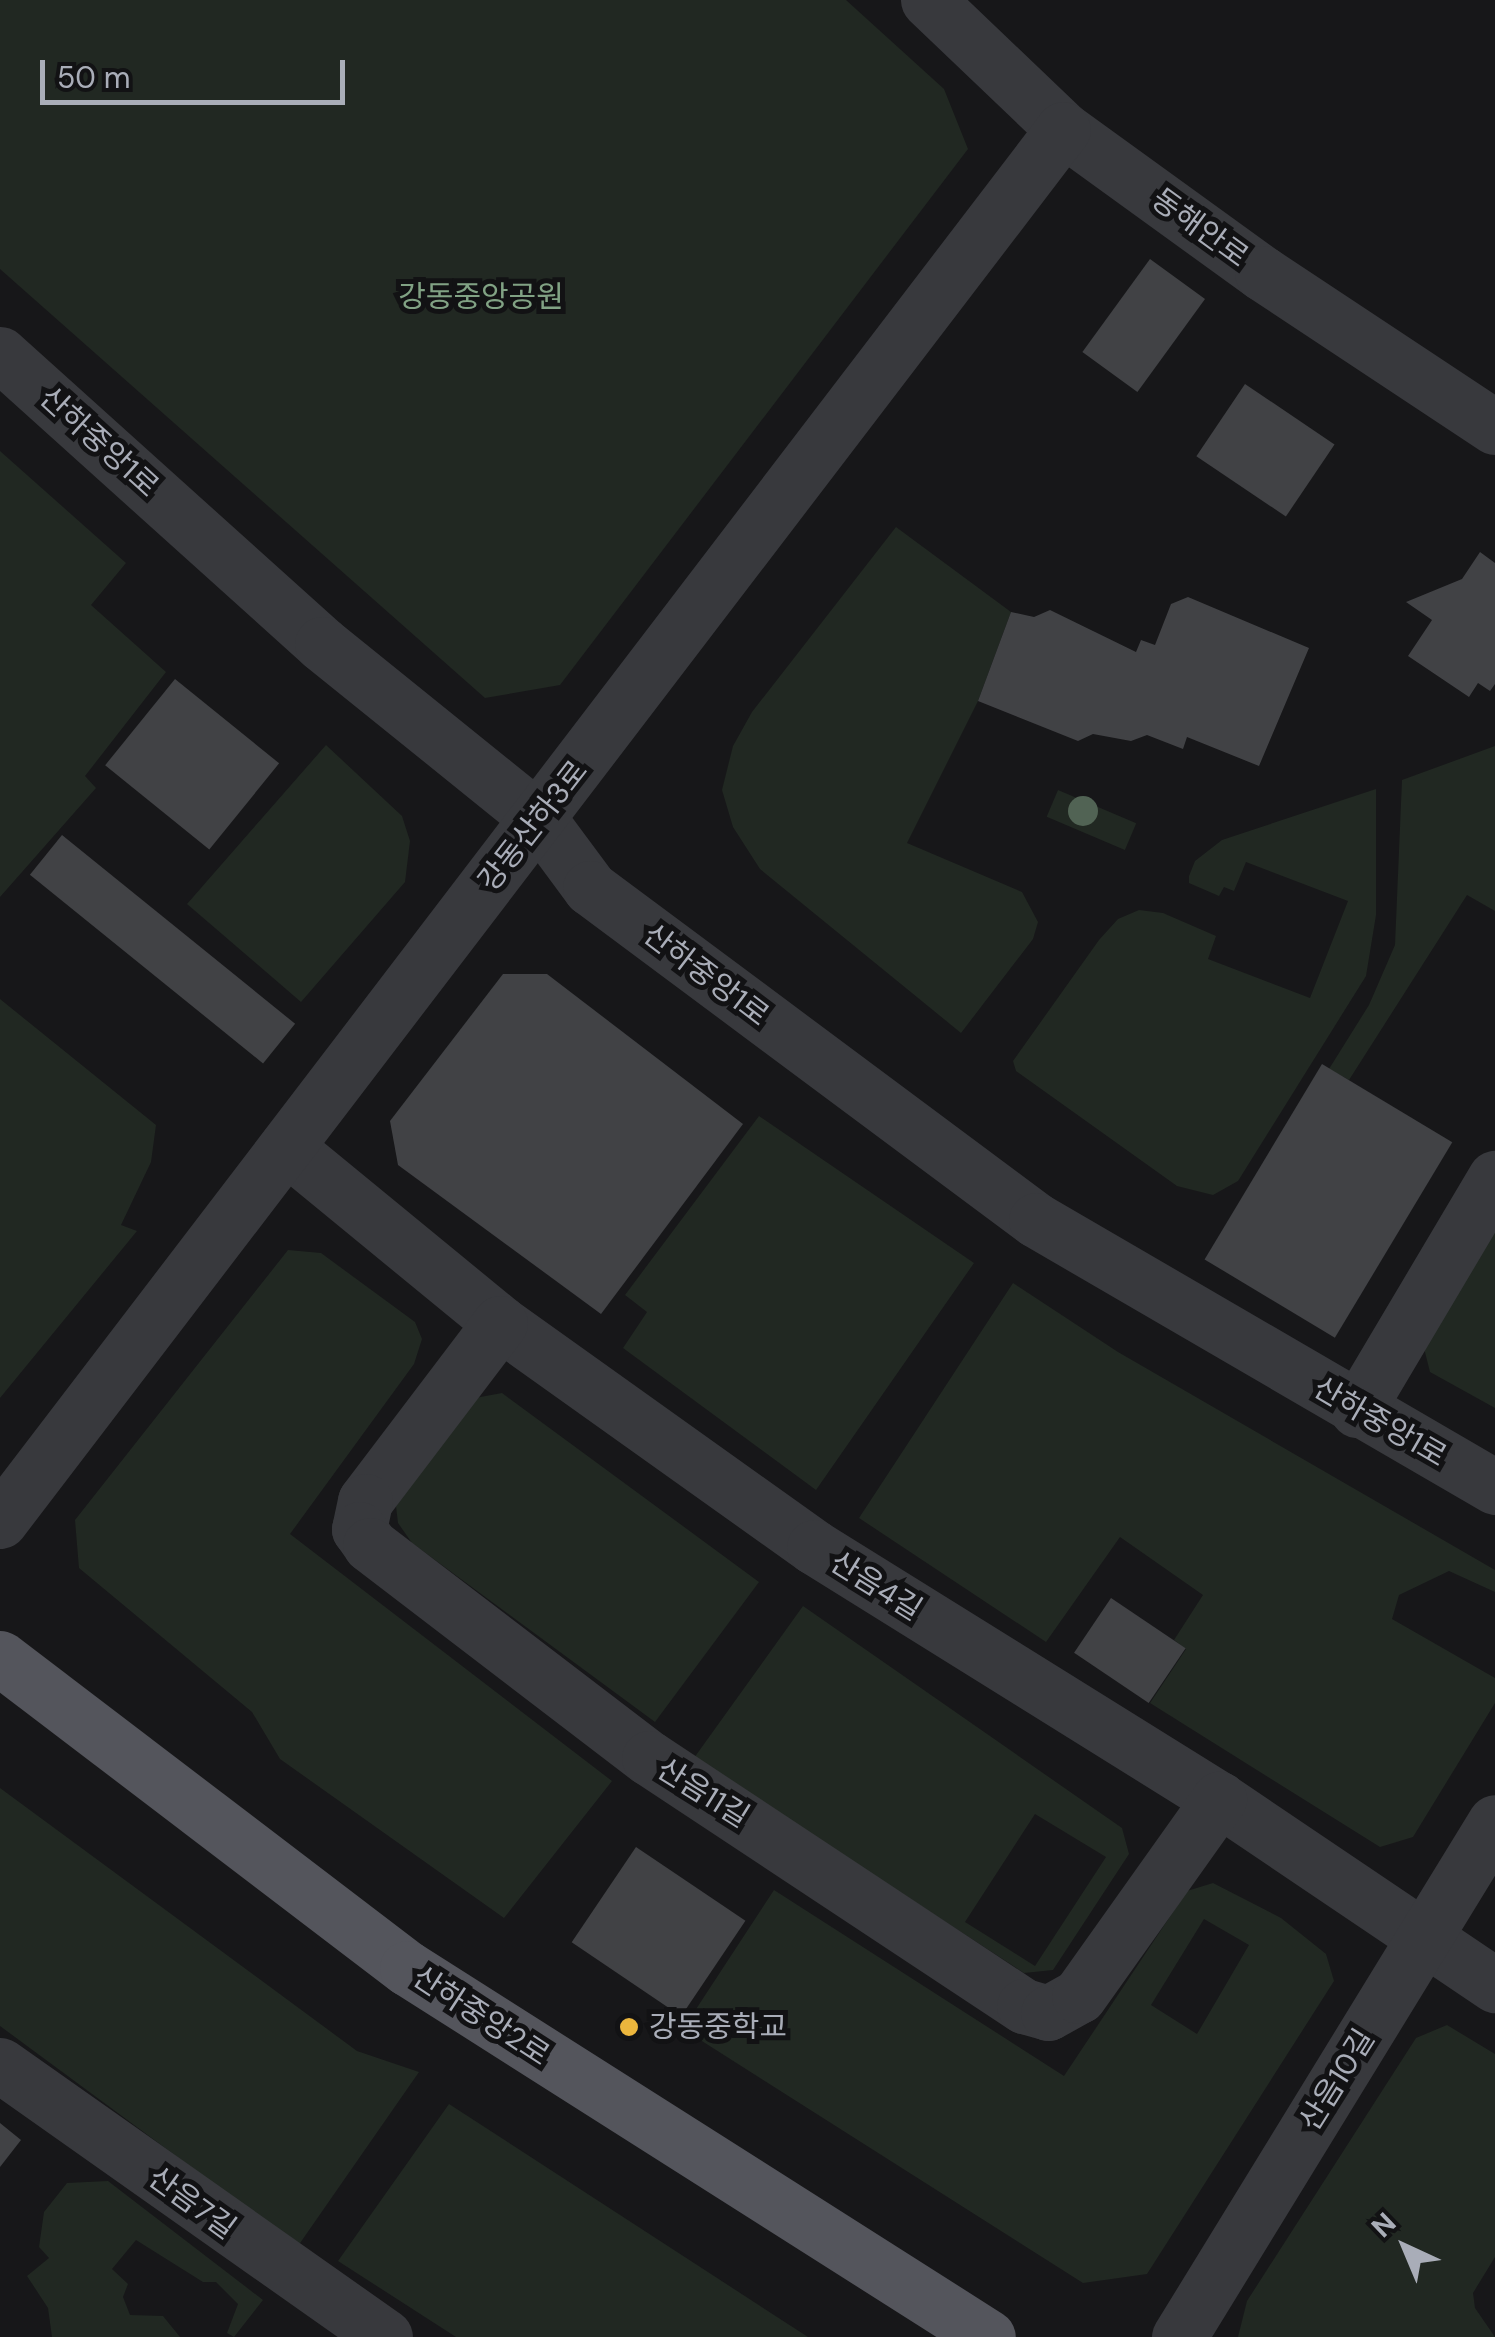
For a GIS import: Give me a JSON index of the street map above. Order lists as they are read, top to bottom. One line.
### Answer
{"streets":{"main road":["산하중앙2로"],"street":["동해안로","산하중앙1로","강동산하3로","산음4길","산음11길","산음10길","산음7길"]},"crossings":[["동해안로","강동산하3로"],["산하중앙1로","강동산하3로"],["강동산하3로","산음4길"],["산음4길","산음11길"],["산음4길","산음10길"]],"parks":["강동중앙공원"],"places":["강동중학교"],"scale_bar":"50 m","north":"top left"}
